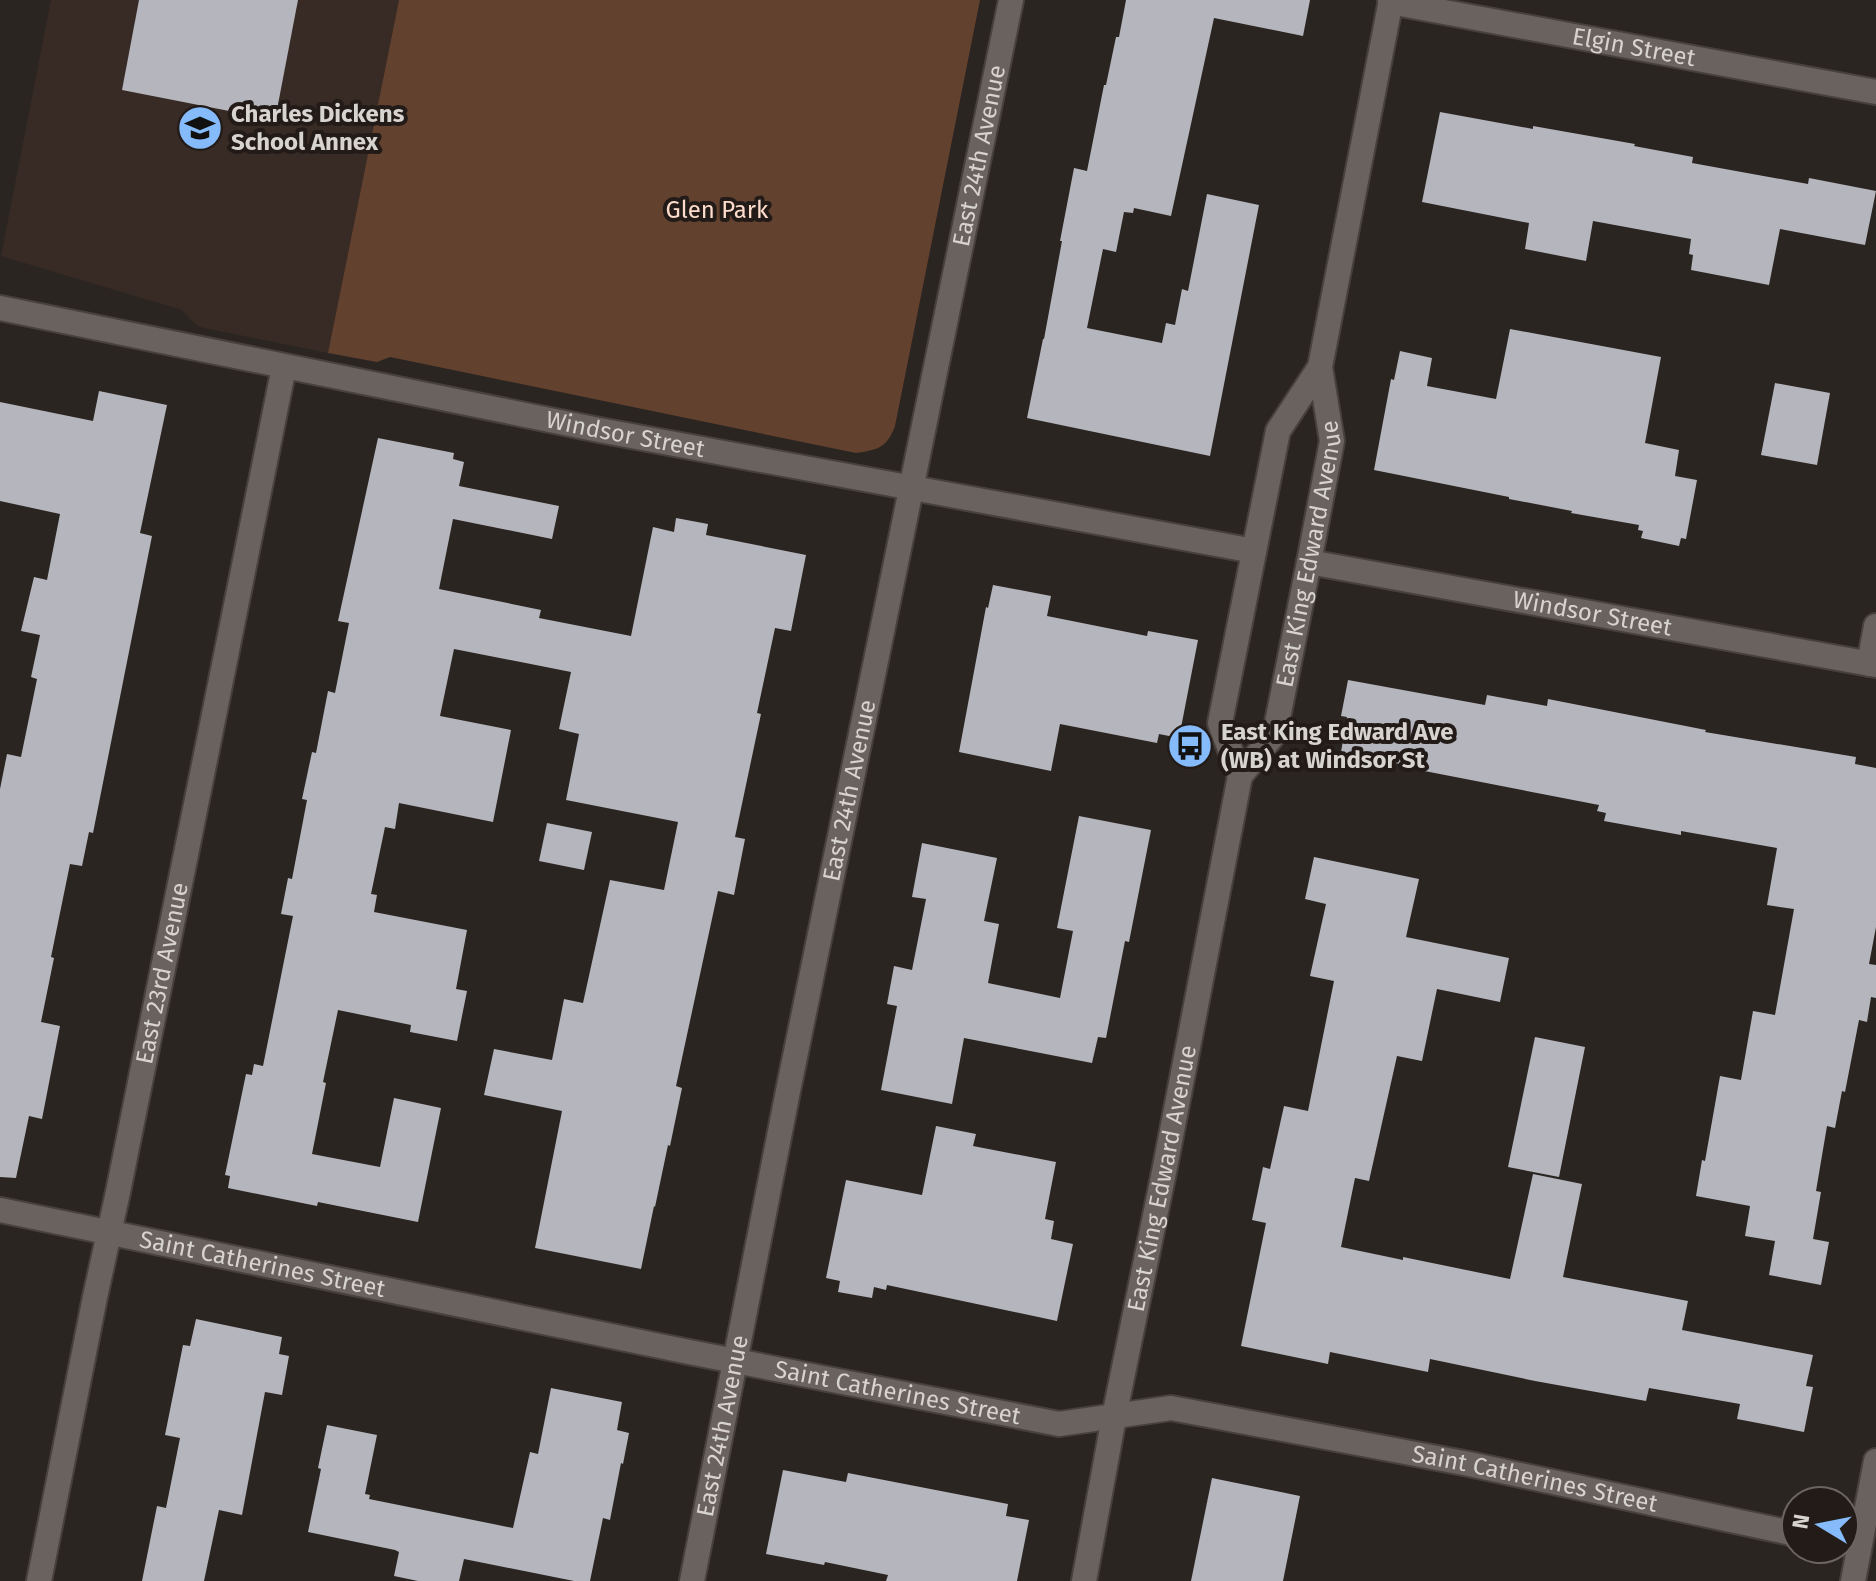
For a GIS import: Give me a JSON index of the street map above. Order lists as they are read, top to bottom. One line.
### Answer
{"streets":{"street":["Elgin Street","East 24th Avenue","Windsor Street","East King Edward Avenue","East 23rd Avenue","Saint Catherines Street"]},"crossings":[["Elgin Street","East King Edward Avenue"],["East 24th Avenue","Windsor Street"],["East 24th Avenue","Saint Catherines Street"],["Windsor Street","East King Edward Avenue"],["Windsor Street","East 23rd Avenue"],["East King Edward Avenue","Saint Catherines Street"],["East 23rd Avenue","Saint Catherines Street"]],"parks":["Glen Park"],"places":{"school or university":["Charles Dickens School Annex"],"bus stop":["East King Edward Ave (WB) at Windsor St"]},"north":"left"}
